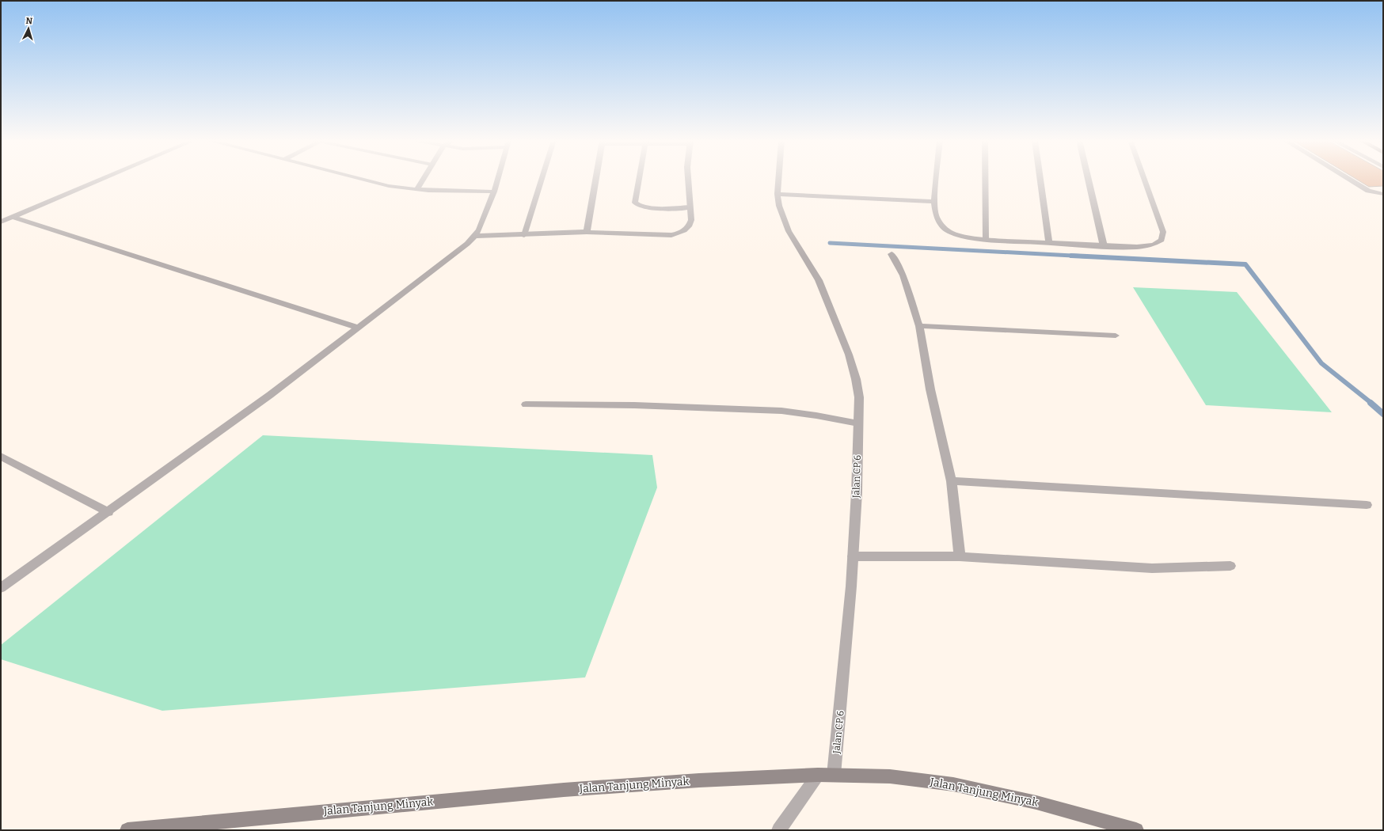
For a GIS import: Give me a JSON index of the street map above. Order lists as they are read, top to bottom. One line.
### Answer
{"streets":{"main road":["Jalan Tanjung Minyak"],"street":["Jalan CP 6"]},"crossings":[["Jalan CP 6","Jalan Tanjung Minyak"]],"north":"top"}
